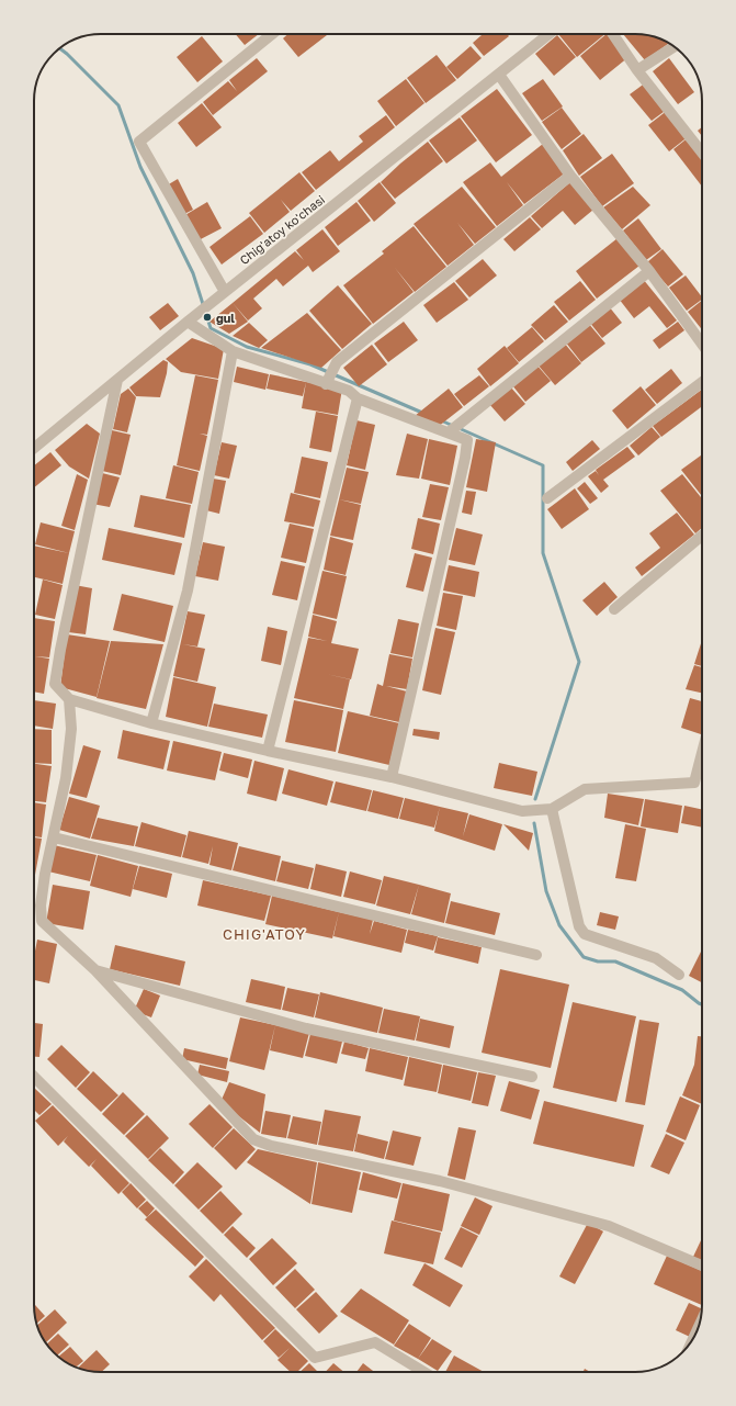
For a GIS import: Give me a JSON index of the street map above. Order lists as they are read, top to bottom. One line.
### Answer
{"streets":{"street":["Chig'atoy ko'chasi"]},"districts":["CHIG'ATOY"],"places":["gul"]}
